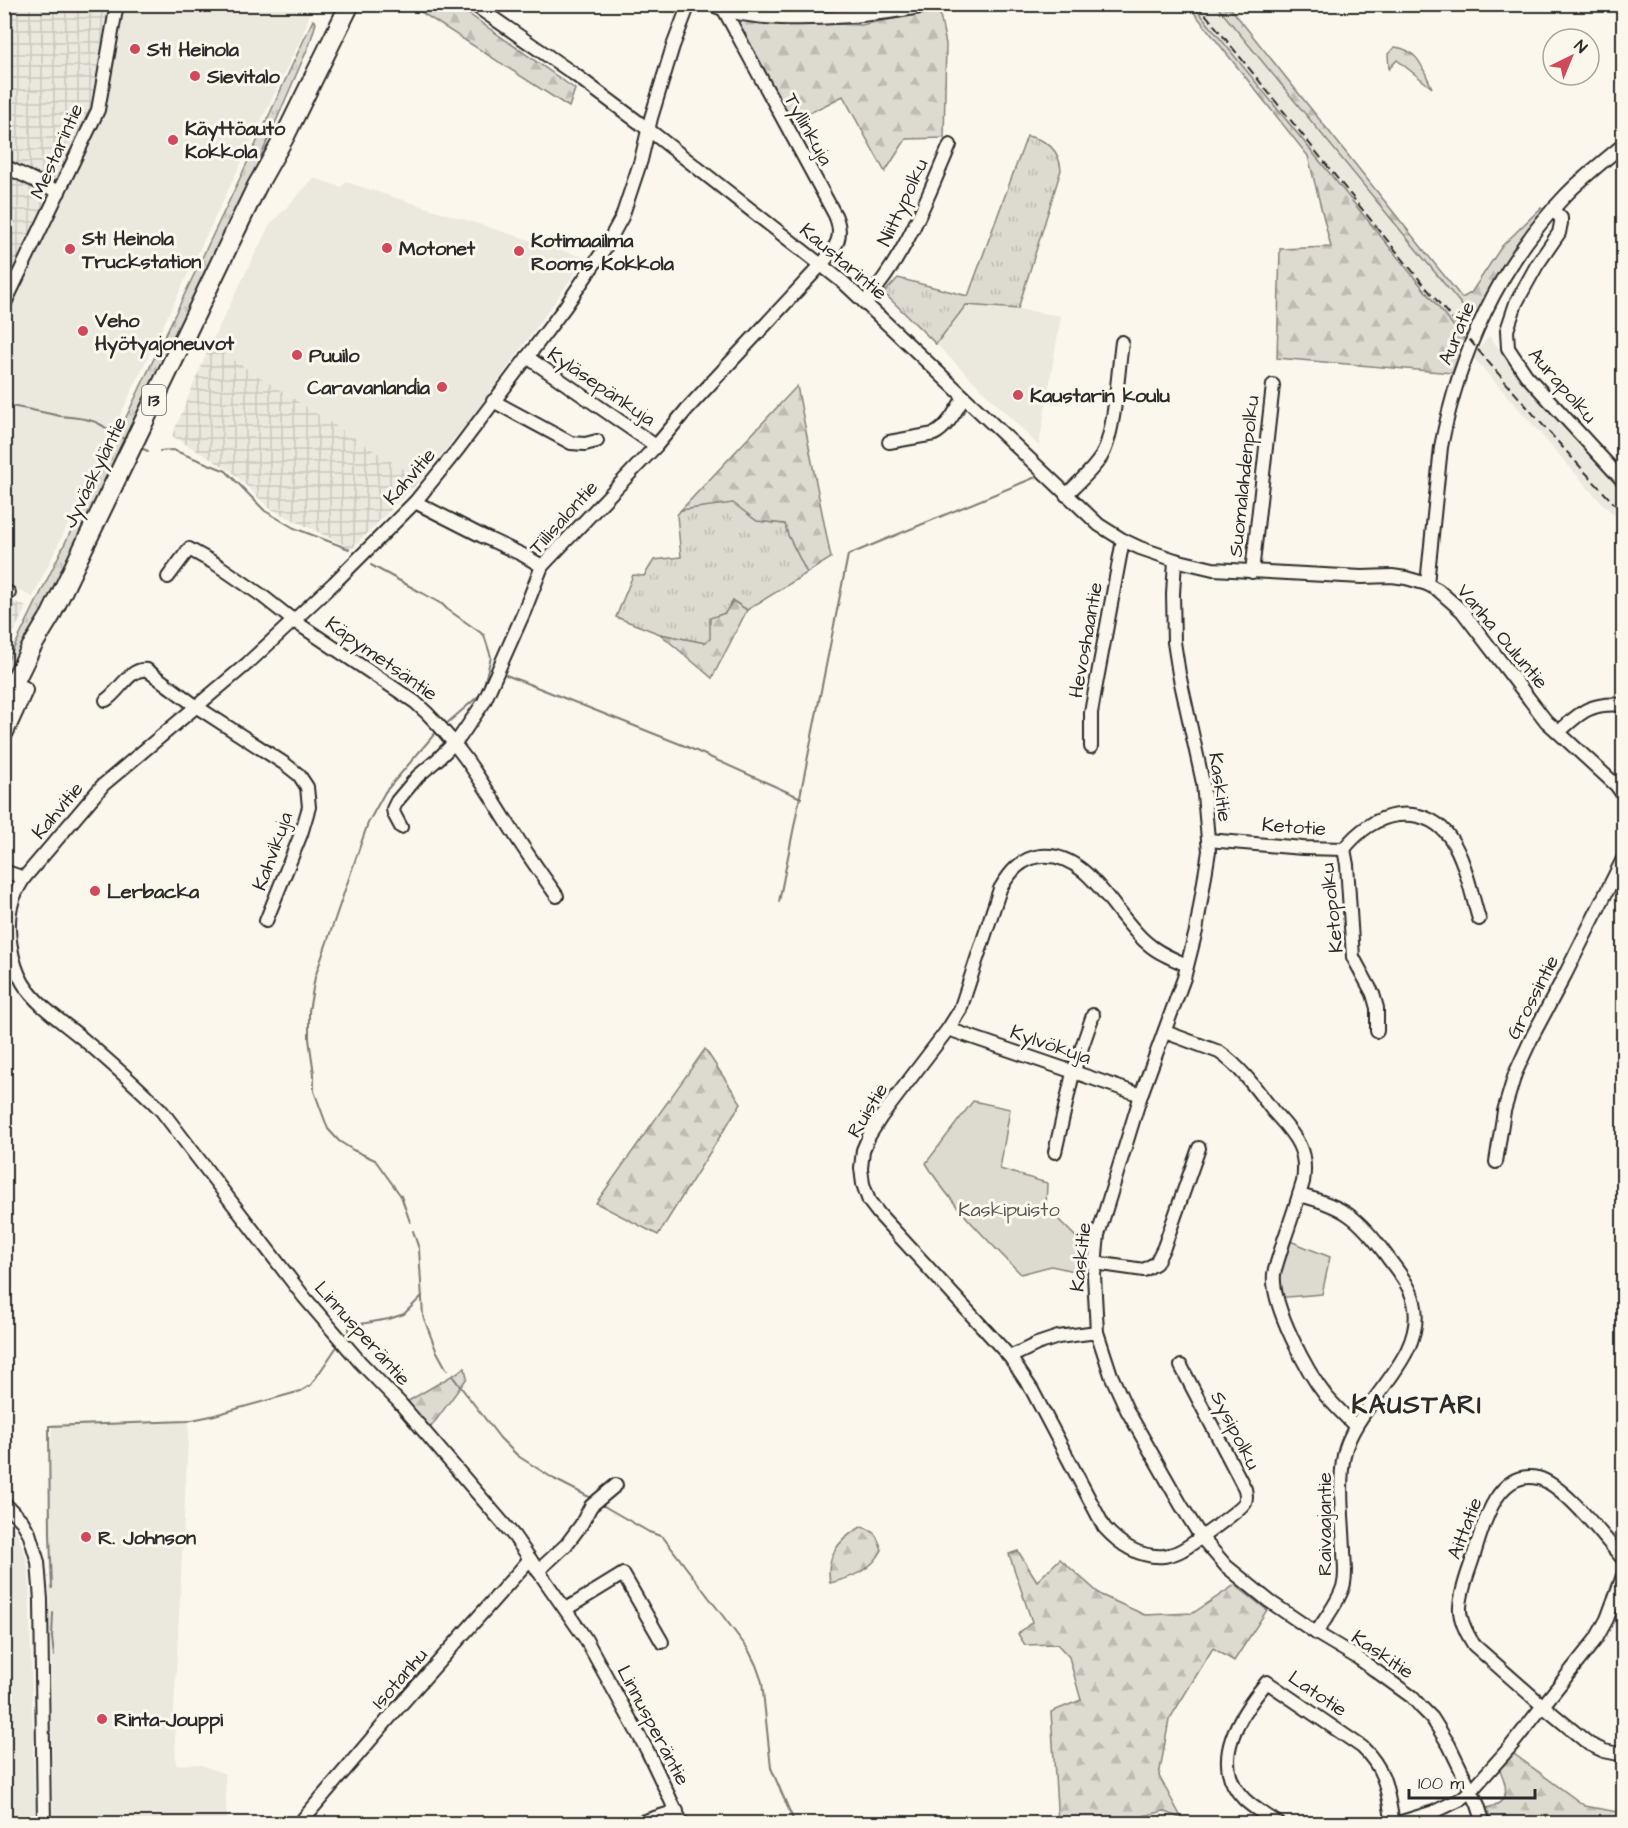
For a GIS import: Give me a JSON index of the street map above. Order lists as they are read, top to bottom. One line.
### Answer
{"streets":{"highway":["13","Jyväskyläntie"],"street":["Tyllinkuja","Mestarintie","Niittypolku","Kaustarintie","Auratie","Aurapolku","Kyläsepänkuja","Kahvitie","Suomalahdenpolku","Tiilisalontie","Vanha Ouluntie","Hevoshaantie","Käpymetsäntie","Kaskitie","Ketotie","Kahvikuja","Ketopolku","Grossintie","Kylvökuja","Ruistie","Linnusperäntie","Sysipolku","Raivaajantie","Aittatie","Isotanhu","Latotie"]},"crossings":[["Tyllinkuja","Kaustarintie"],["Tyllinkuja","Tiilisalontie"],["Niittypolku","Kaustarintie"],["Kaustarintie","Kahvitie"],["Kaustarintie","Tiilisalontie"],["Kaustarintie","Vanha Ouluntie"],["Kaustarintie","Hevoshaantie"],["Kaustarintie","Kaskitie"],["Auratie","Aurapolku"],["Auratie","Vanha Ouluntie"],["Kyläsepänkuja","Kahvitie"],["Kyläsepänkuja","Tiilisalontie"],["Kahvitie","Käpymetsäntie"],["Kahvitie","Kahvikuja"],["Kahvitie","Linnusperäntie"],["Suomalahdenpolku","Vanha Ouluntie"],["Tiilisalontie","Käpymetsäntie"],["Vanha Ouluntie","Kaskitie"],["Kaskitie","Ketotie"],["Kaskitie","Kylvökuja"],["Kaskitie","Ruistie"],["Kaskitie","Sysipolku"],["Kaskitie","Raivaajantie"],["Kaskitie","Latotie"],["Ketotie","Ketopolku"],["Kylvökuja","Ruistie"],["Ruistie","Sysipolku"],["Linnusperäntie","Isotanhu"]],"districts":["KAUSTARI"],"parks":["Kaskipuisto"],"places":["St1 Heinola","Sievitalo","Käyttöauto Kokkola","Motonet","St1 Heinola Truckstation","Kotimaailma Rooms Kokkola","Veho Hyötyajoneuvot","Puuilo","Caravanlandia","Kaustarin koulu","Lerbacka","R. Johnson","Rinta-Jouppi"],"scale_bar":"100 m","north":"top right"}
